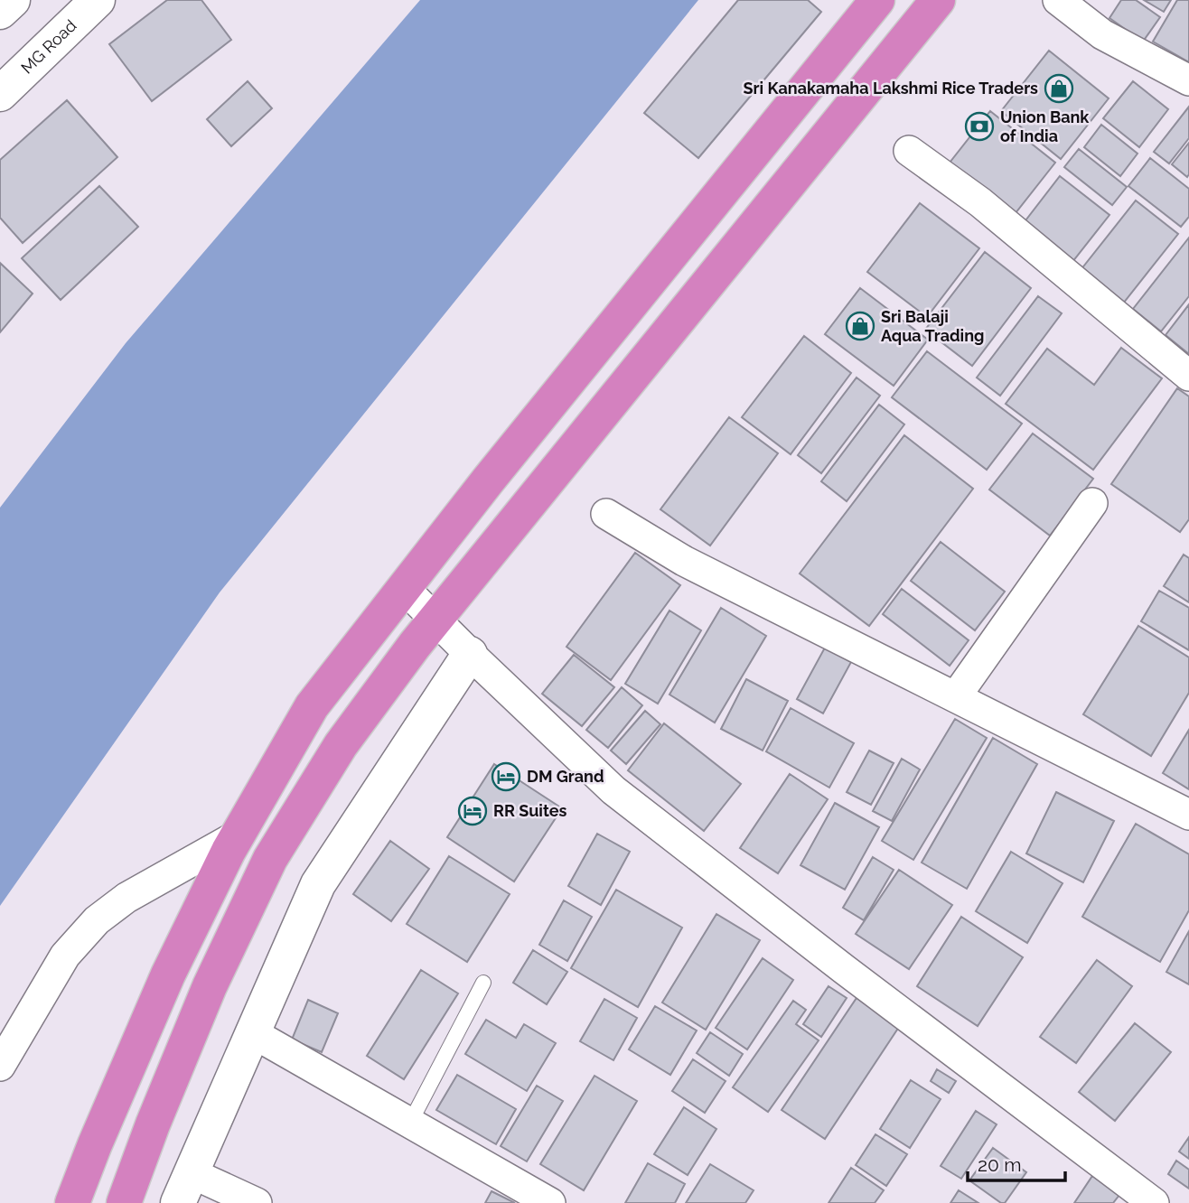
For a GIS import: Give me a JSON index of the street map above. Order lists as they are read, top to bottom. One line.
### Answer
{"streets":{"street":["MG Road"]},"places":{"shop":["Sri Kanakamaha Lakshmi Rice Traders","Sri Balaji Aqua Trading"],"bank":["Union Bank of India"],"hotel":["DM Grand","RR Suites"]},"scale_bar":"20 m"}
